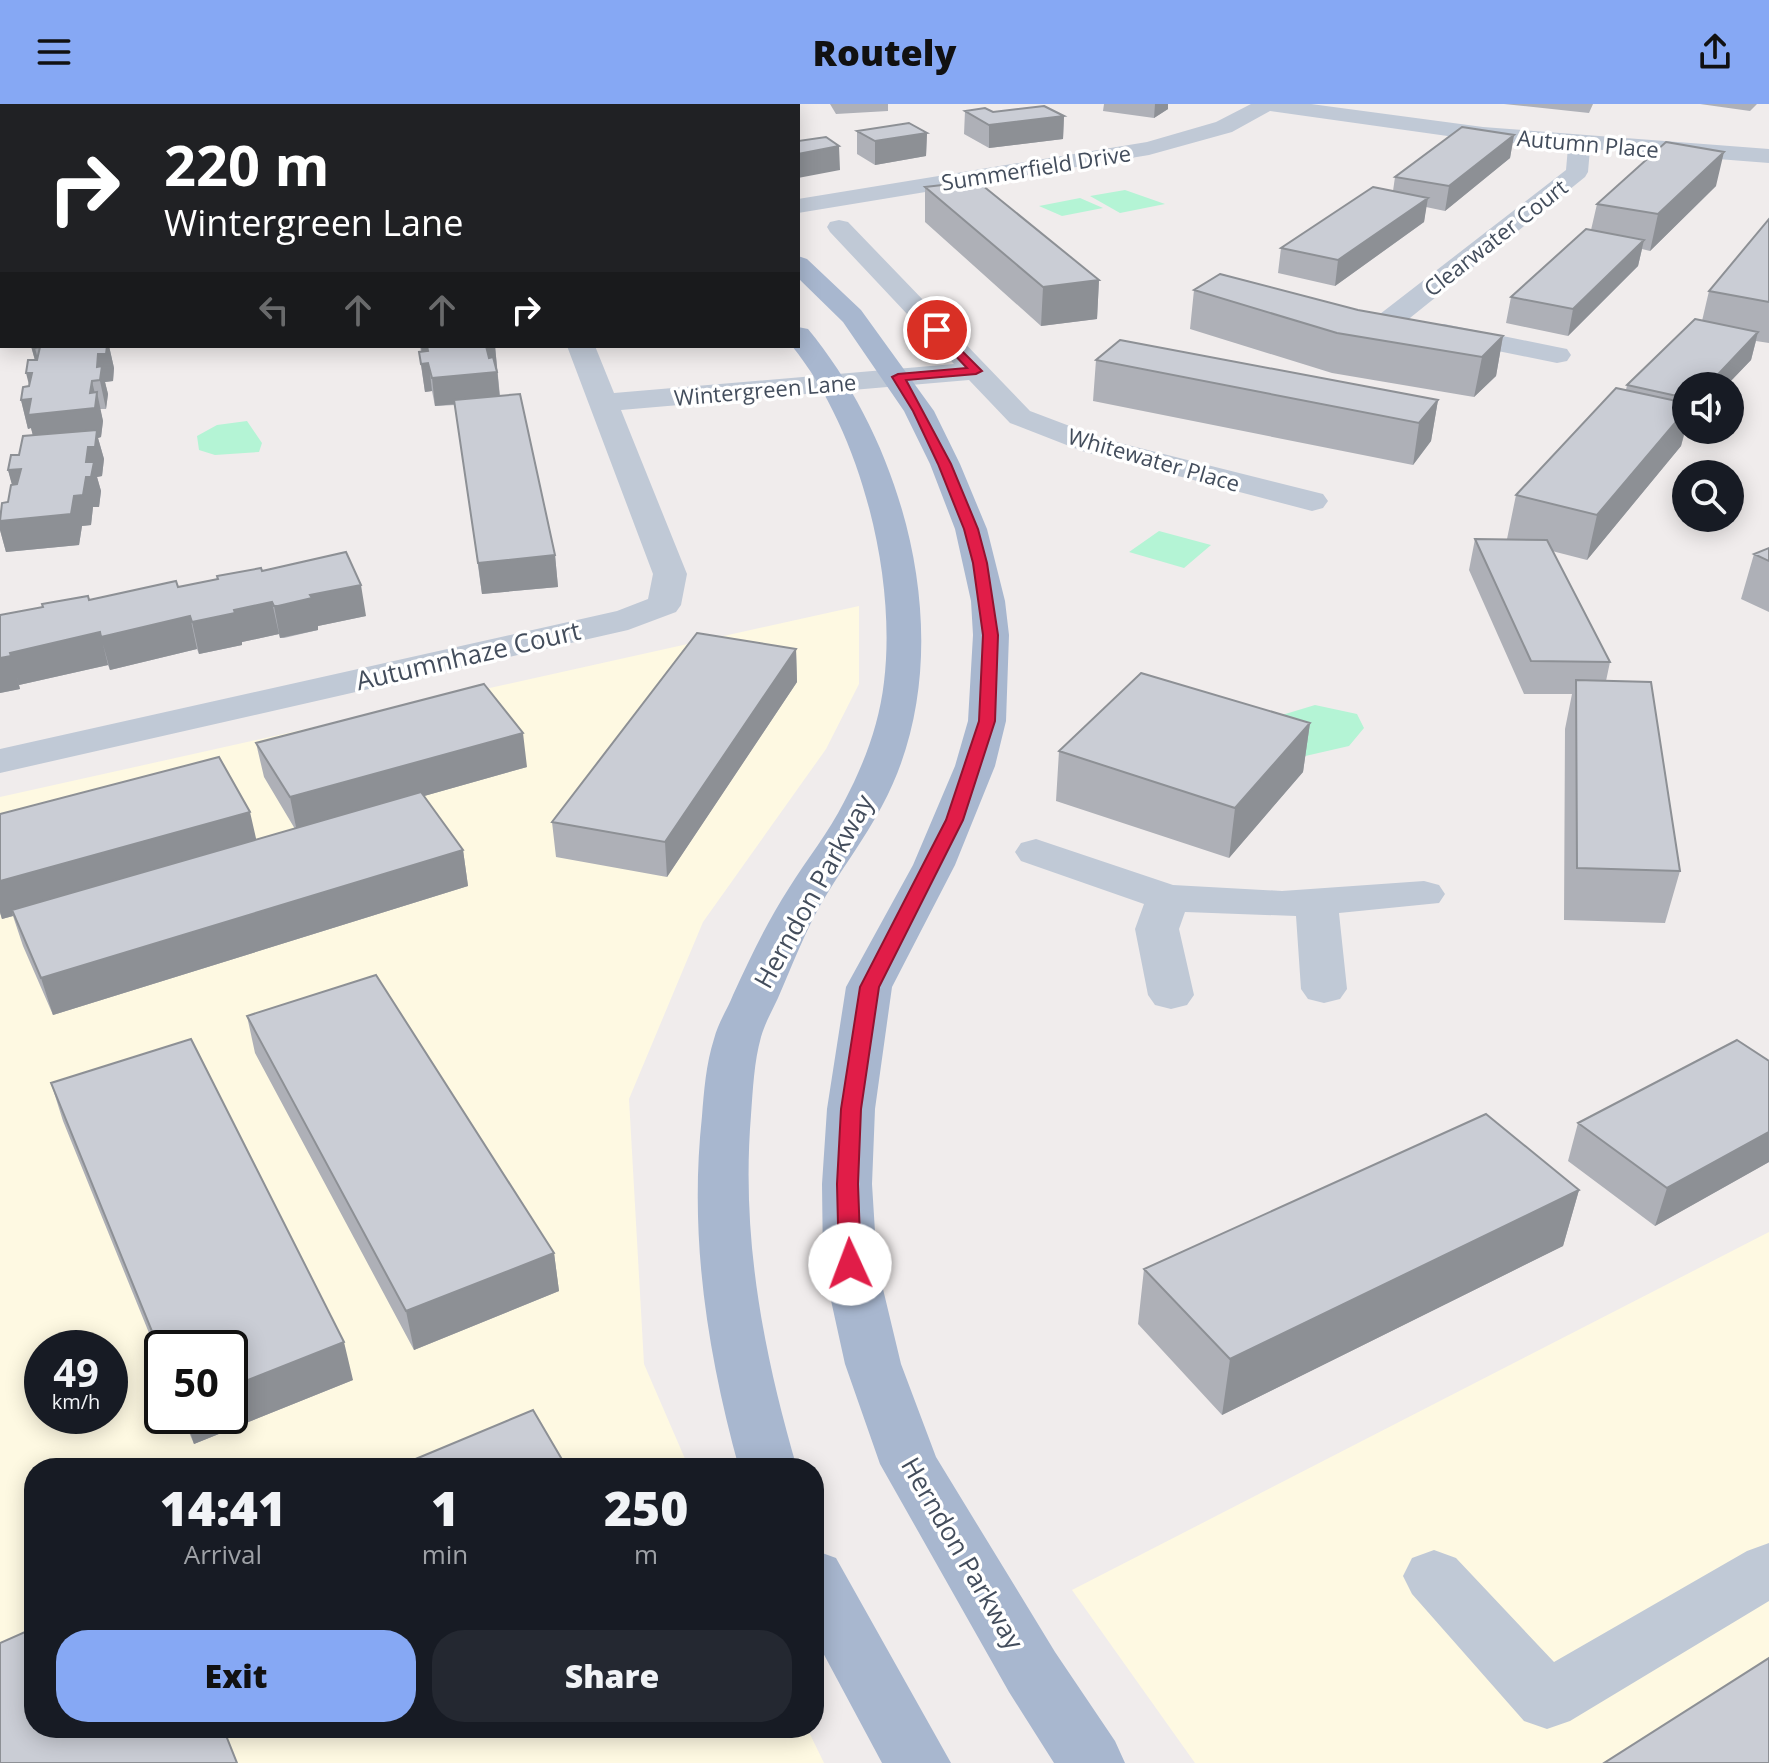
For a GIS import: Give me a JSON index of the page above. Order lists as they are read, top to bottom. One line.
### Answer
{"streets":{"main road":["Herndon Parkway"],"street":["Autumn Place","Summerfield Drive","Clearwater Court","Wintergreen Lane","Whitewater Place","Autumnhaze Court"]},"crossings":[["Autumn Place","Summerfield Drive"],["Autumn Place","Clearwater Court"],["Wintergreen Lane","Whitewater Place"],["Wintergreen Lane","Autumnhaze Court"],["Wintergreen Lane","Herndon Parkway"]],"page":{"header":"Routely","turn":["220 m","Wintergreen Lane"],"speed":"49 km/h","limit":"50","eta":["14:41","Arrival","1","min","250","m"],"buttons":["Exit","Share"]}}
